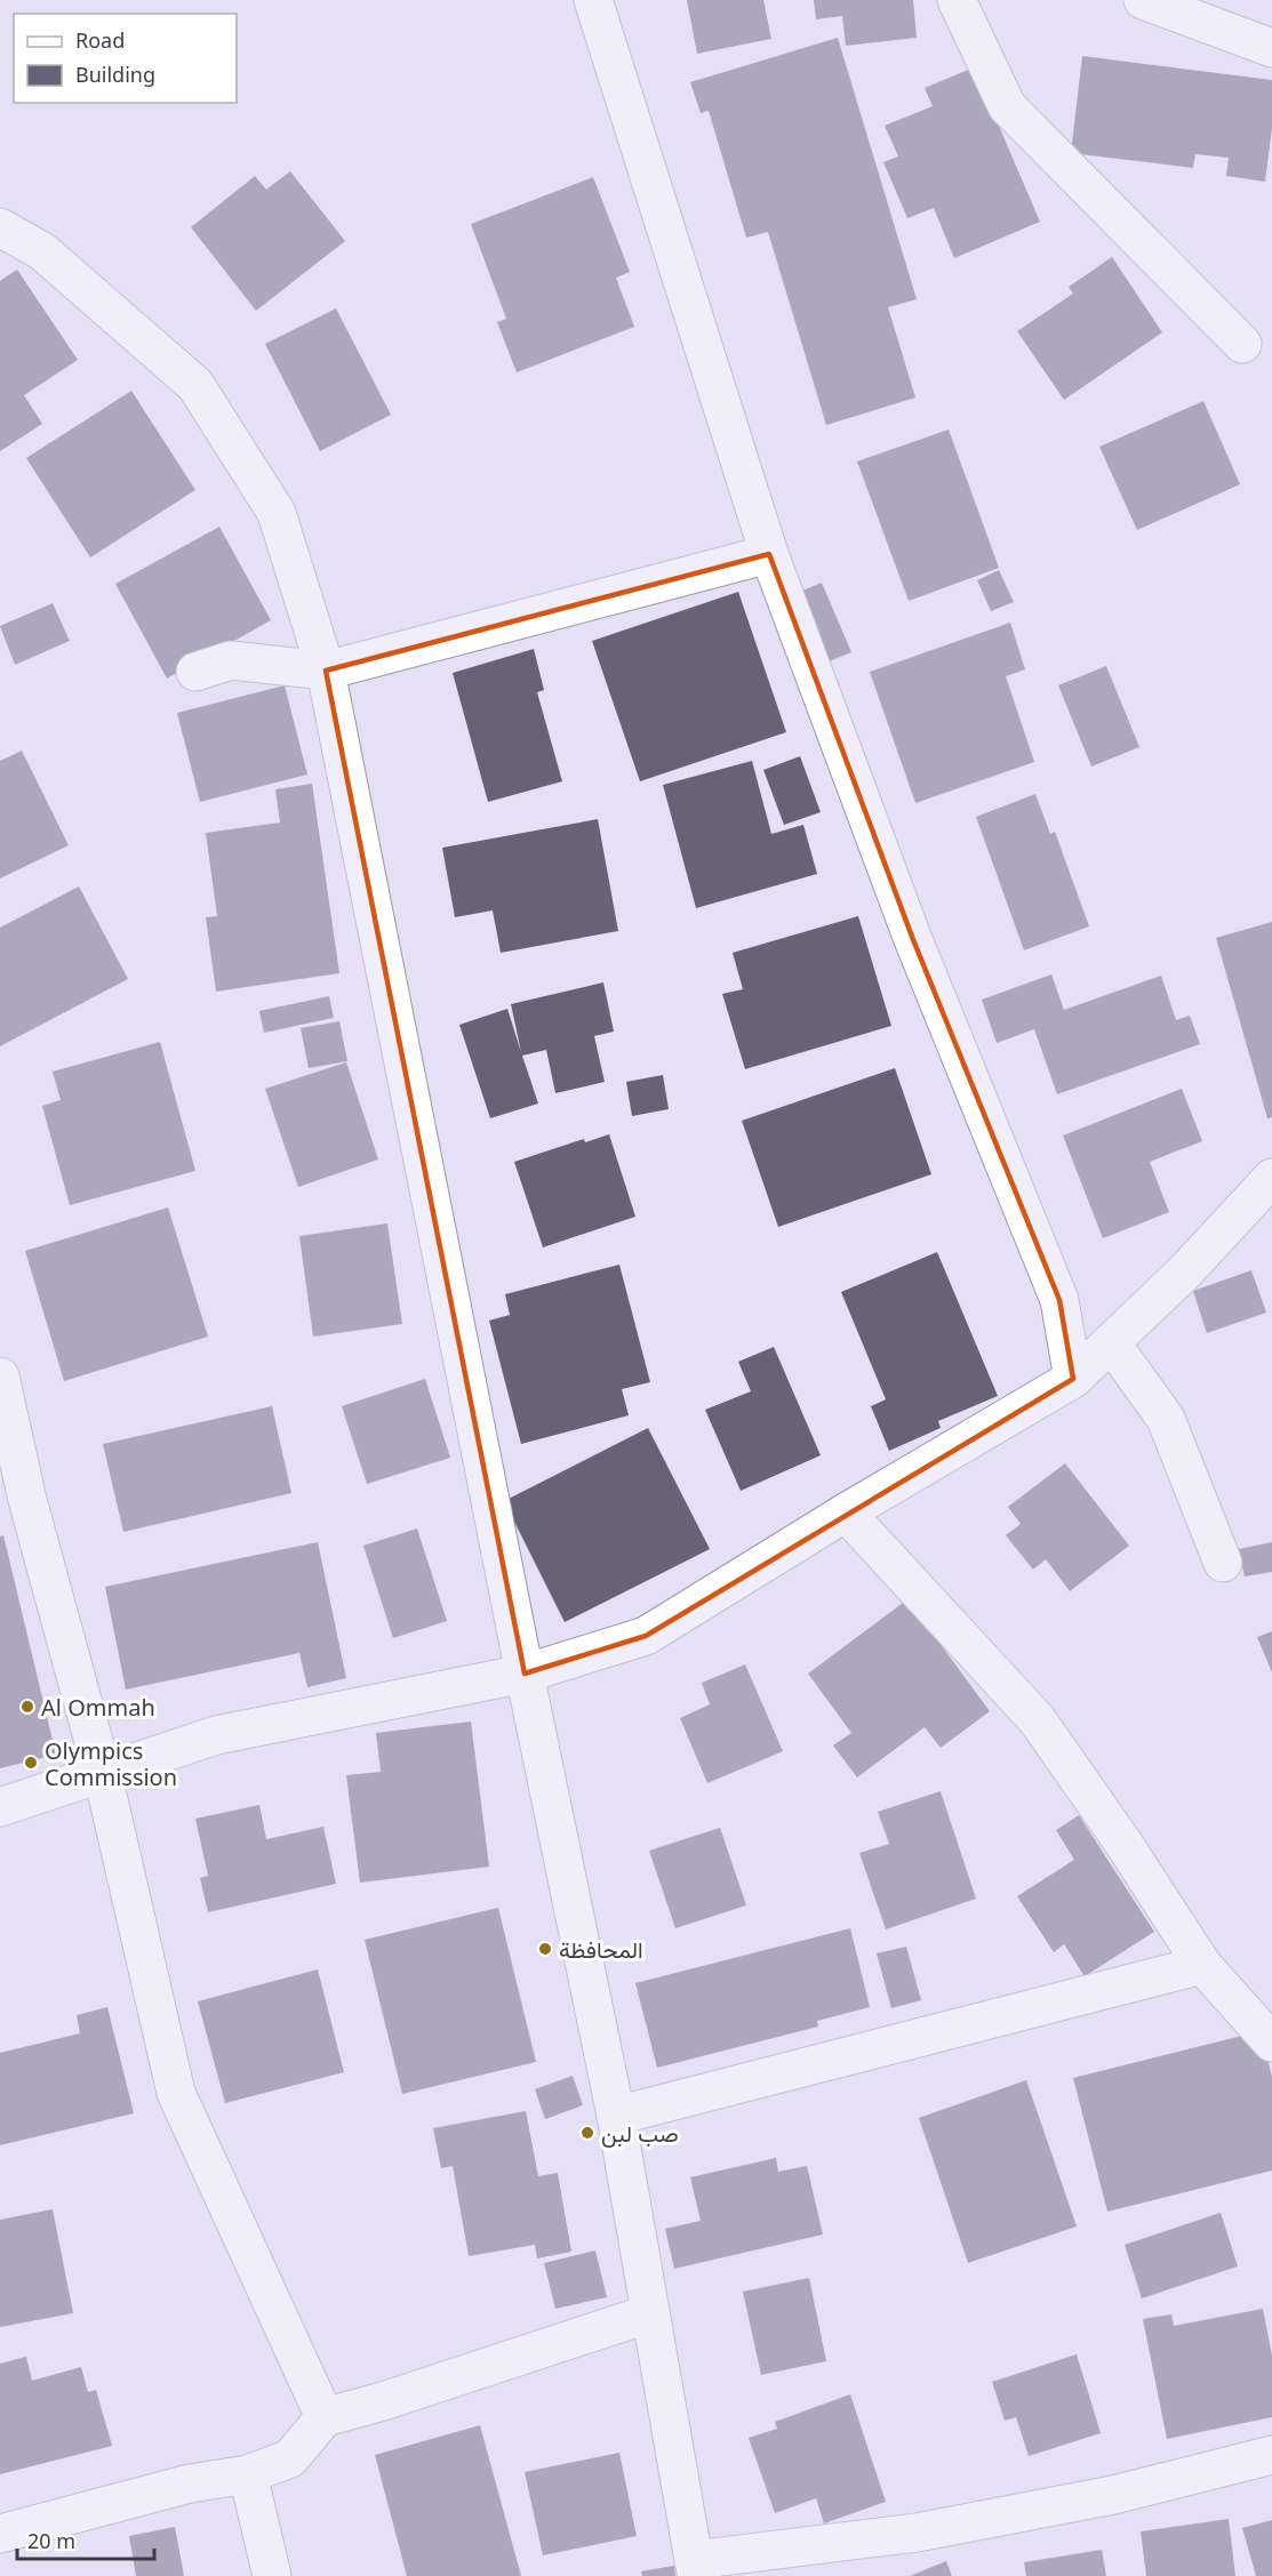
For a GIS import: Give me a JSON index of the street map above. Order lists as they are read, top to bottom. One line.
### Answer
{"places":["Al Ommah","Olympics Commission","المحافظة","صب لبن"],"legend":["Road","Building"],"scale_bar":"20 m"}
